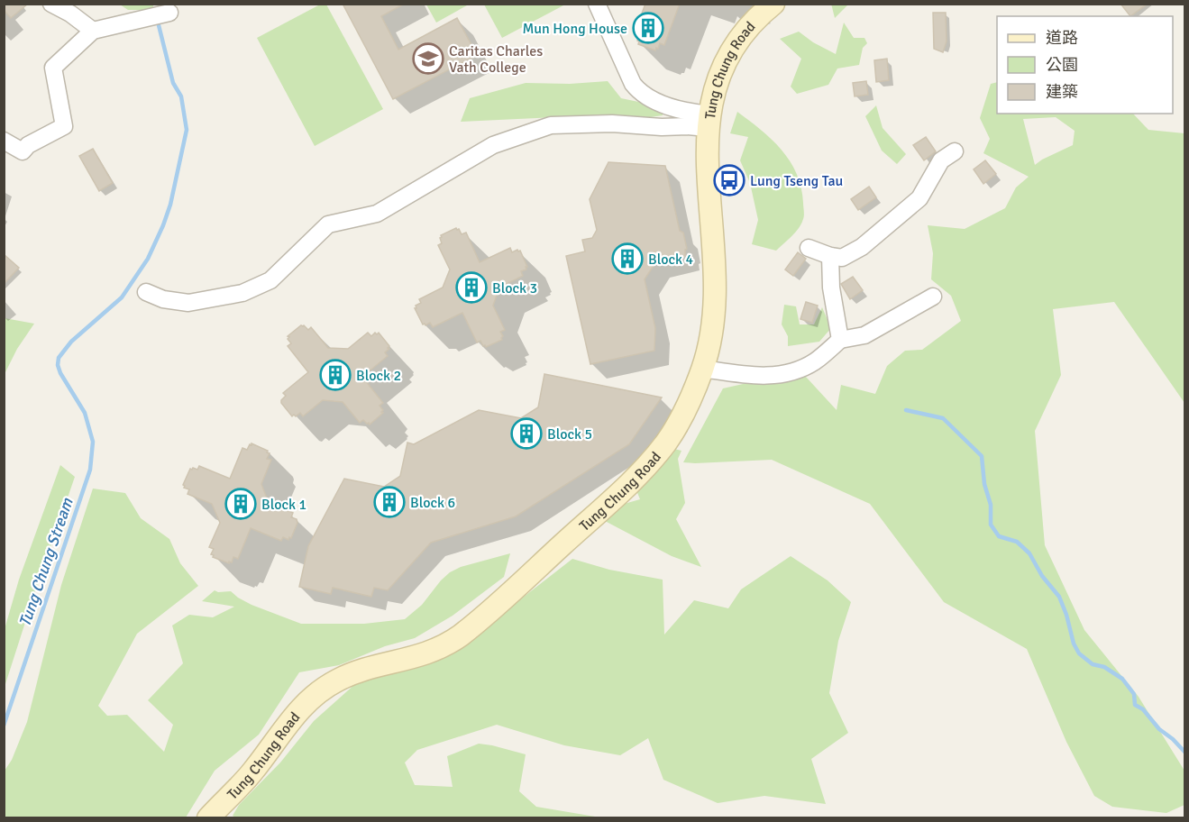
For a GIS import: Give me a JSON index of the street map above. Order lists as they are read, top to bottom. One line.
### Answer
{"streets":{"main road":["Tung Chung Road"]},"water":["Tung Chung Stream"],"places":{"building":["Mun Hong House","Block 4","Block 3","Block 2","Block 5","Block 6","Block 1"],"school or university":["Caritas Charles Vath College"],"bus stop":["Lung Tseng Tau"]},"legend":["道路","公園","建築"]}
